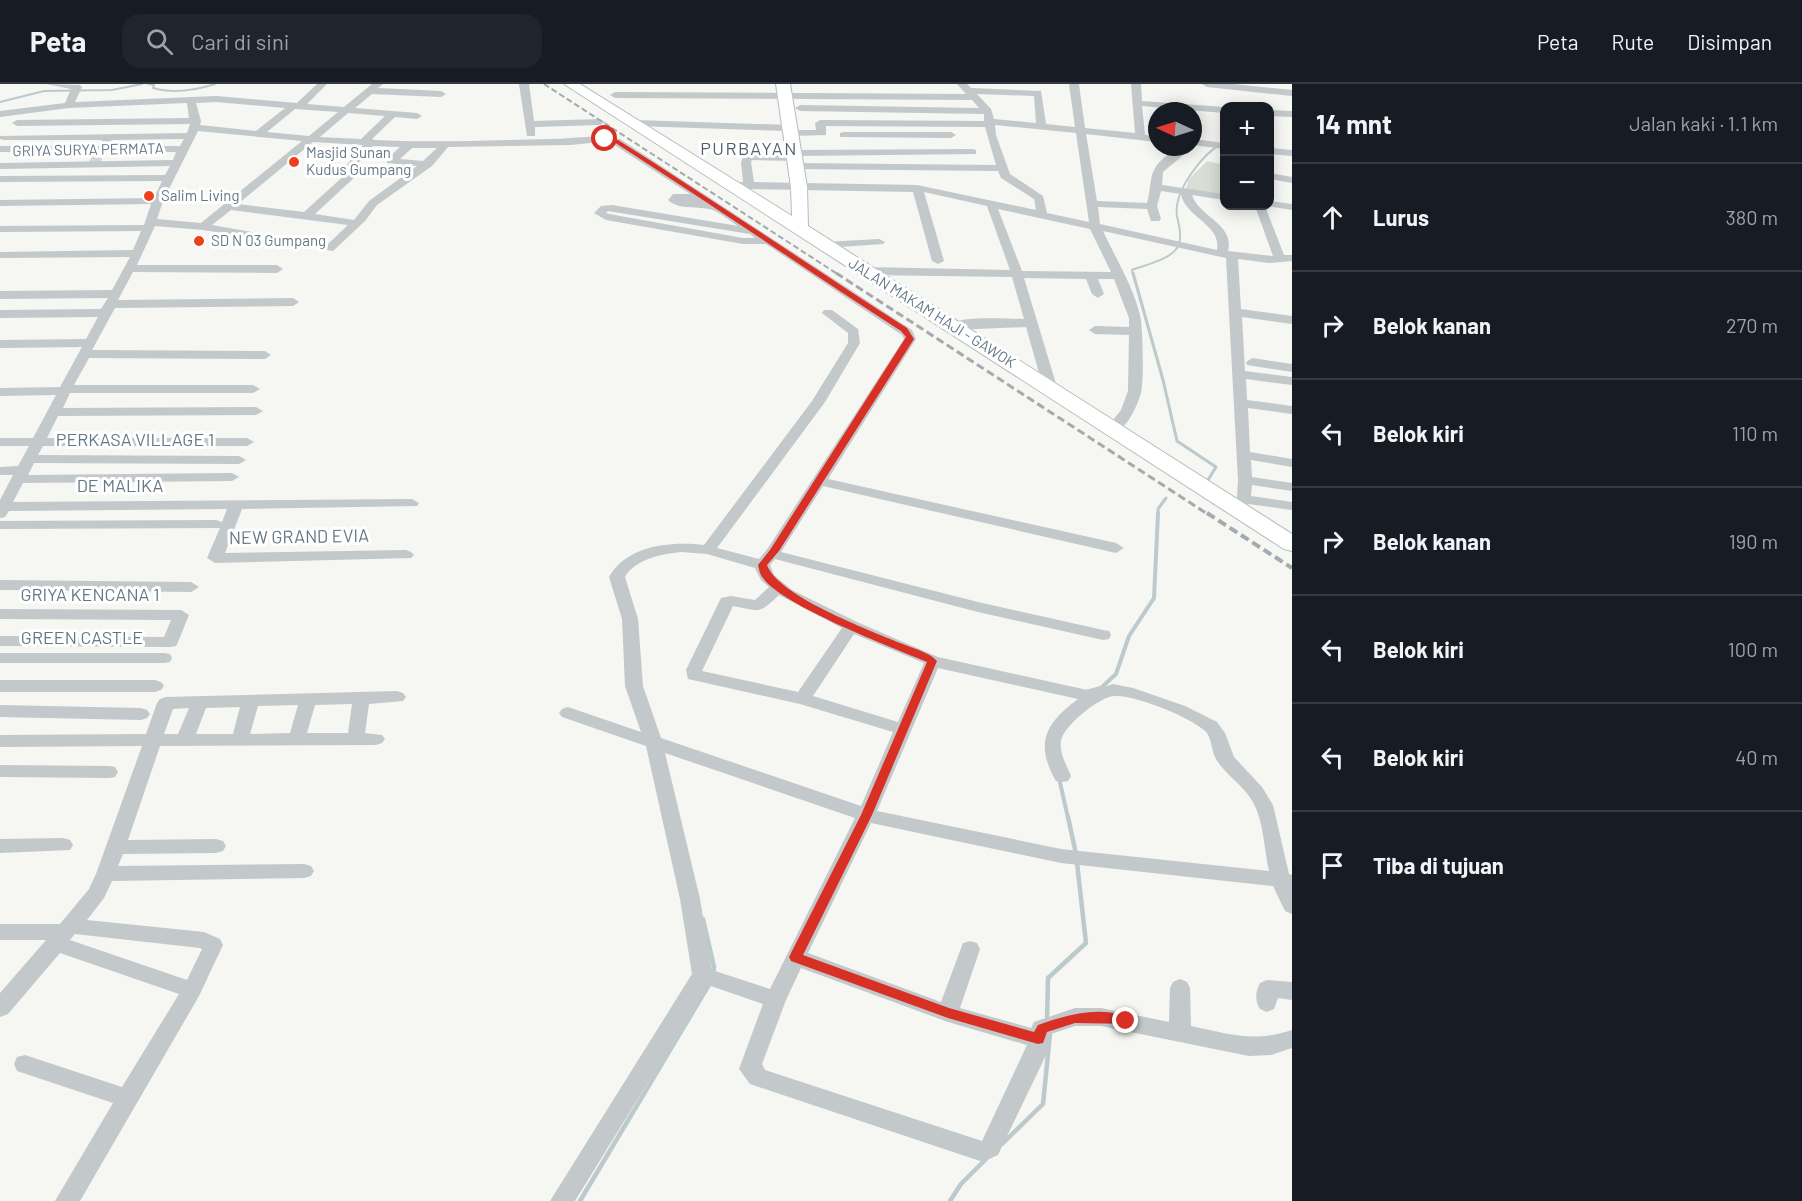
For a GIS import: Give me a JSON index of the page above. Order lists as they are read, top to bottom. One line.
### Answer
{"streets":{"street":["GRIYA SURYA PERMATA","JALAN MAKAM HAJI - GAWOK","PERKASA VILLAGE 1","DE MALIKA","NEW GRAND EVIA","GRIYA KENCANA 1","GREEN CASTLE"]},"crossings":[["DE MALIKA","NEW GRAND EVIA"],["GRIYA KENCANA 1","GREEN CASTLE"]],"districts":["PURBAYAN"],"places":["Masjid Sunan Kudus Gumpang","Salim Living","SD N 03 Gumpang"],"north":"left","page":{"header":"Peta","search":"Cari di sini","nav":["Peta","Rute","Disimpan"],"heading":["14 mnt","Jalan kaki · 1.1 km"],"map_buttons":["+","−"],"list":[["Lurus","380 m"],["Belok kanan","270 m"],["Belok kiri","110 m"],["Belok kanan","190 m"],["Belok kiri","100 m"],["Belok kiri","40 m"],"Tiba di tujuan"]}}
